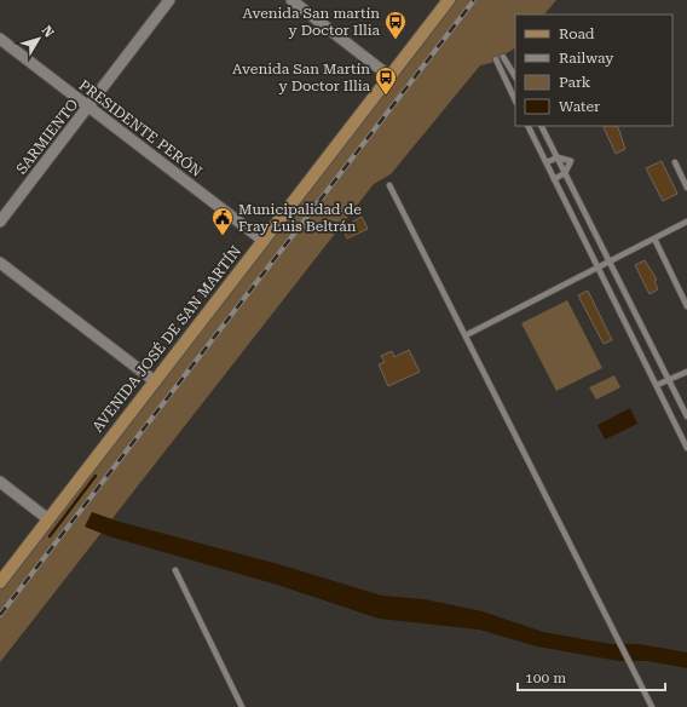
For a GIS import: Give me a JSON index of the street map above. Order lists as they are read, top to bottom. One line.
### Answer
{"streets":{"main road":["AVENIDA JOSÉ DE SAN MARTÍN"],"street":["PRESIDENTE PERÓN","SARMIENTO"]},"crossings":[["PRESIDENTE PERÓN","SARMIENTO"],["PRESIDENTE PERÓN","AVENIDA JOSÉ DE SAN MARTÍN"]],"places":{"bus stop":["Avenida San martín y Doctor Illia","Avenida San Martín y Doctor Illia"],"public building":["Municipalidad de Fray Luis Beltrán"]},"legend":["Road","Railway","Park","Water"],"scale_bar":"100 m","north":"top right"}
